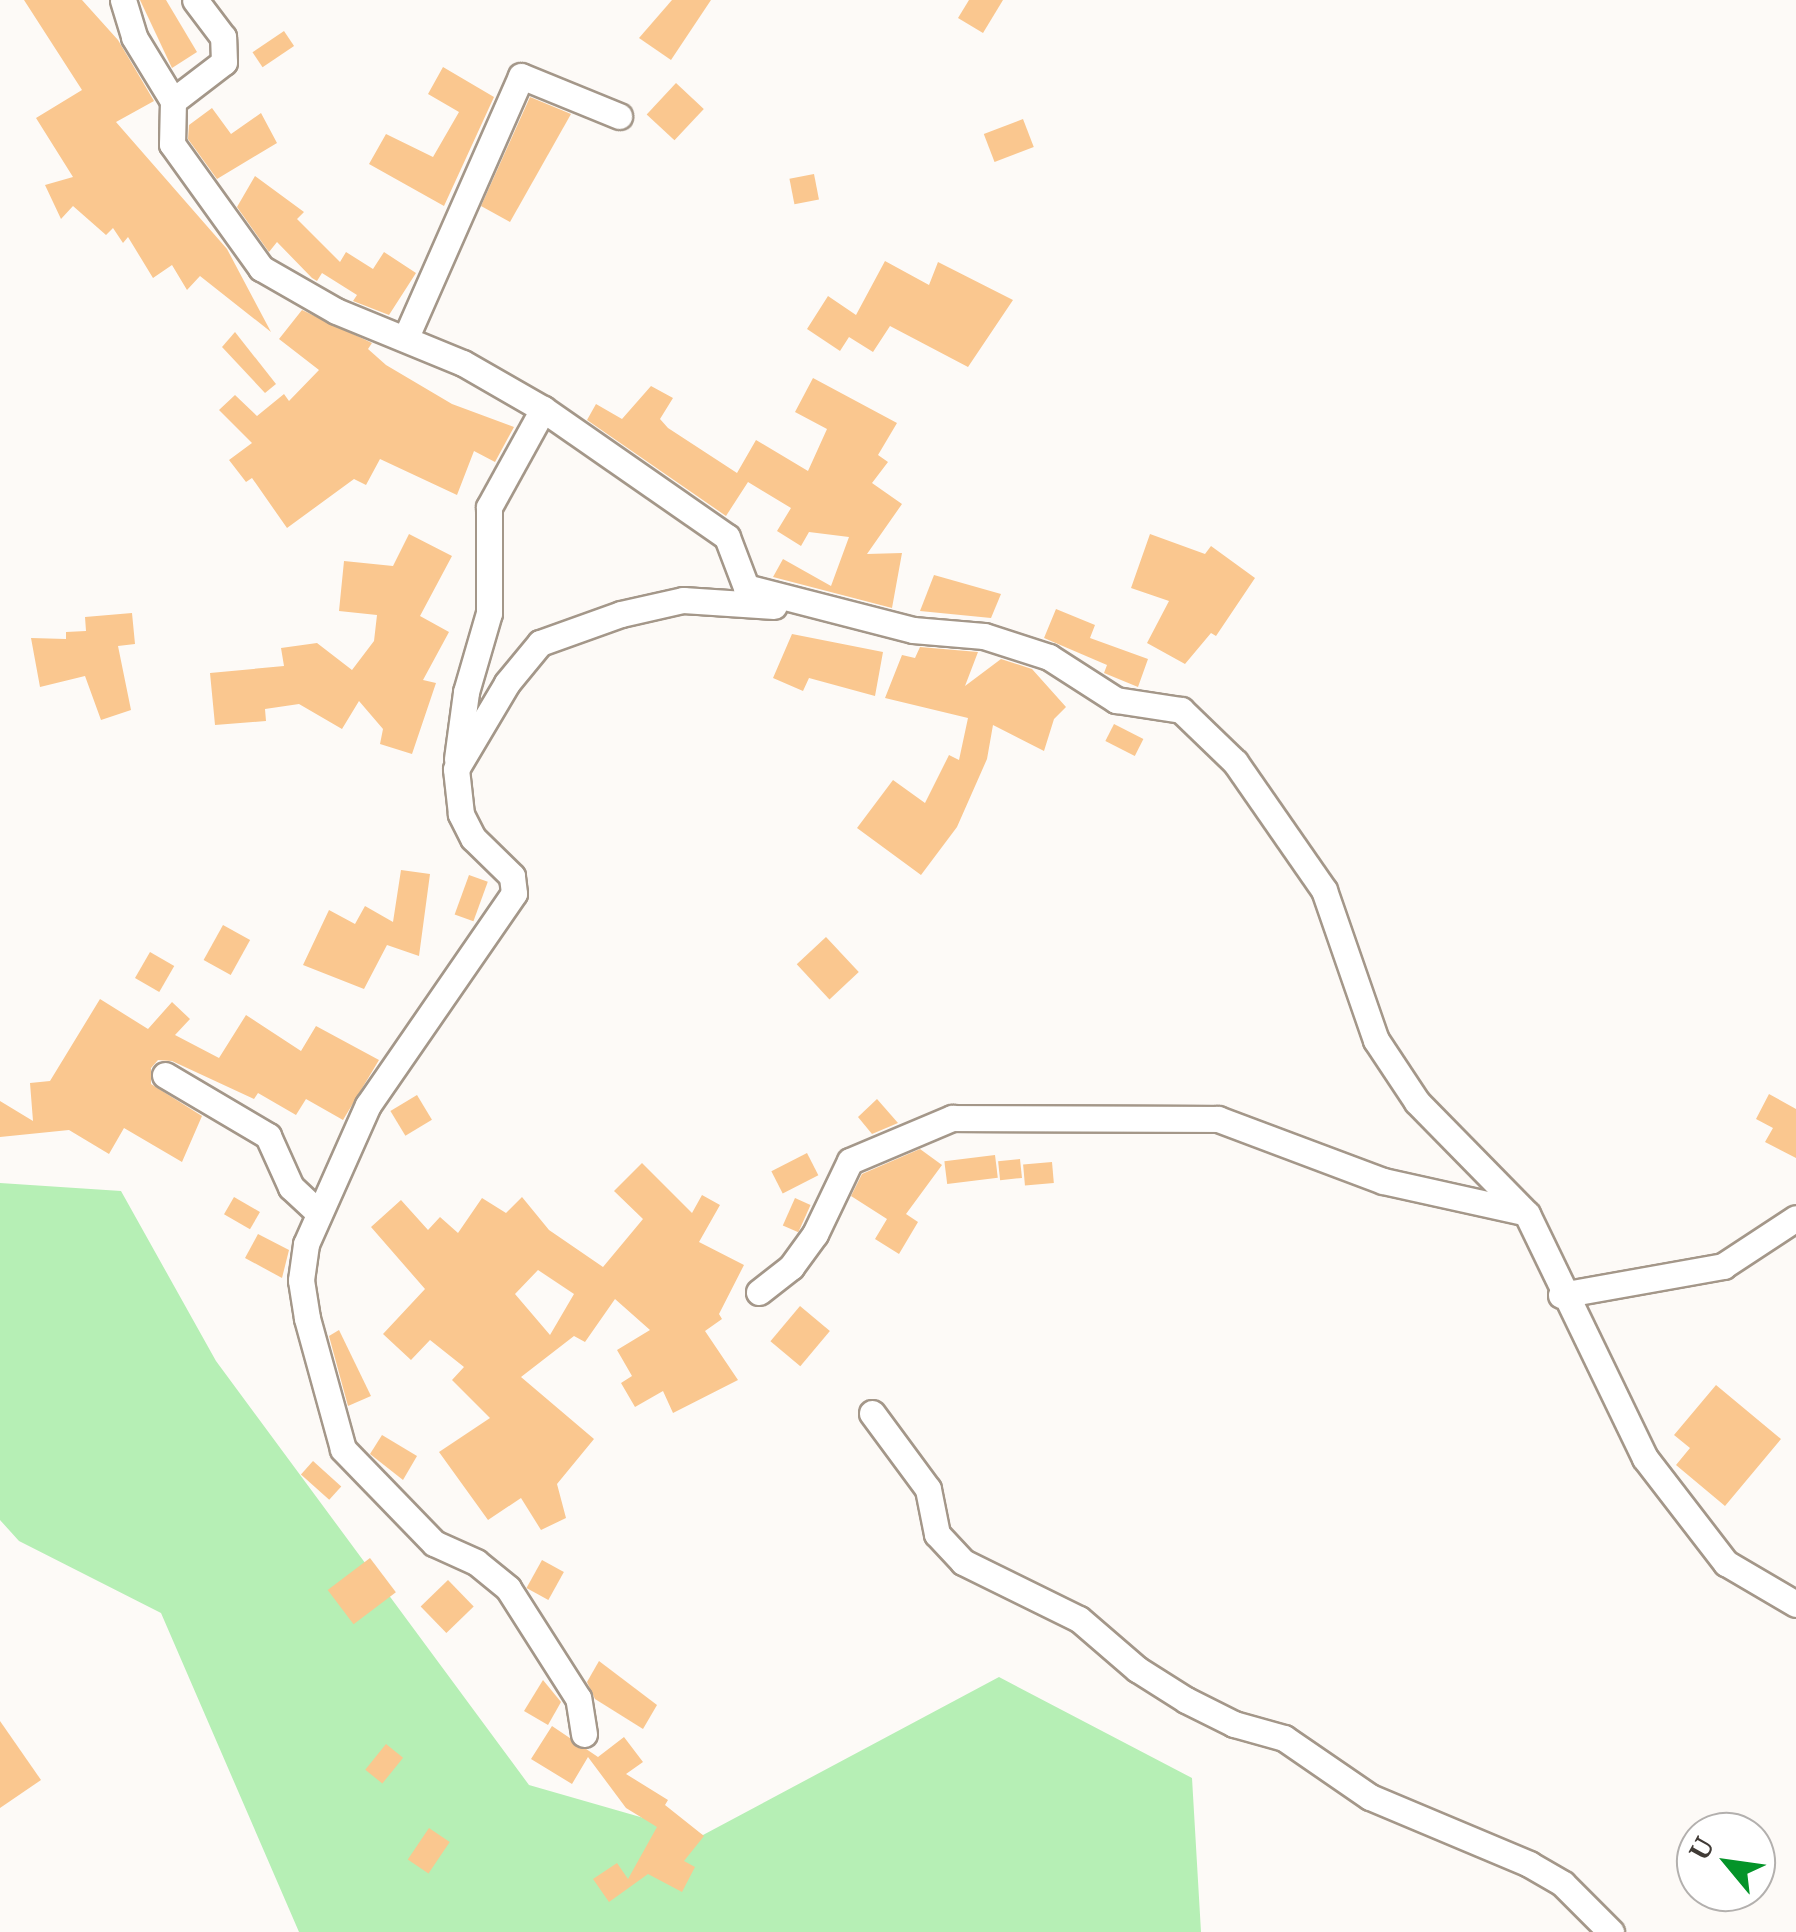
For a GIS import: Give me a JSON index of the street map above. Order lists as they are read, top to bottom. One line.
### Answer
{"north":"top left"}
